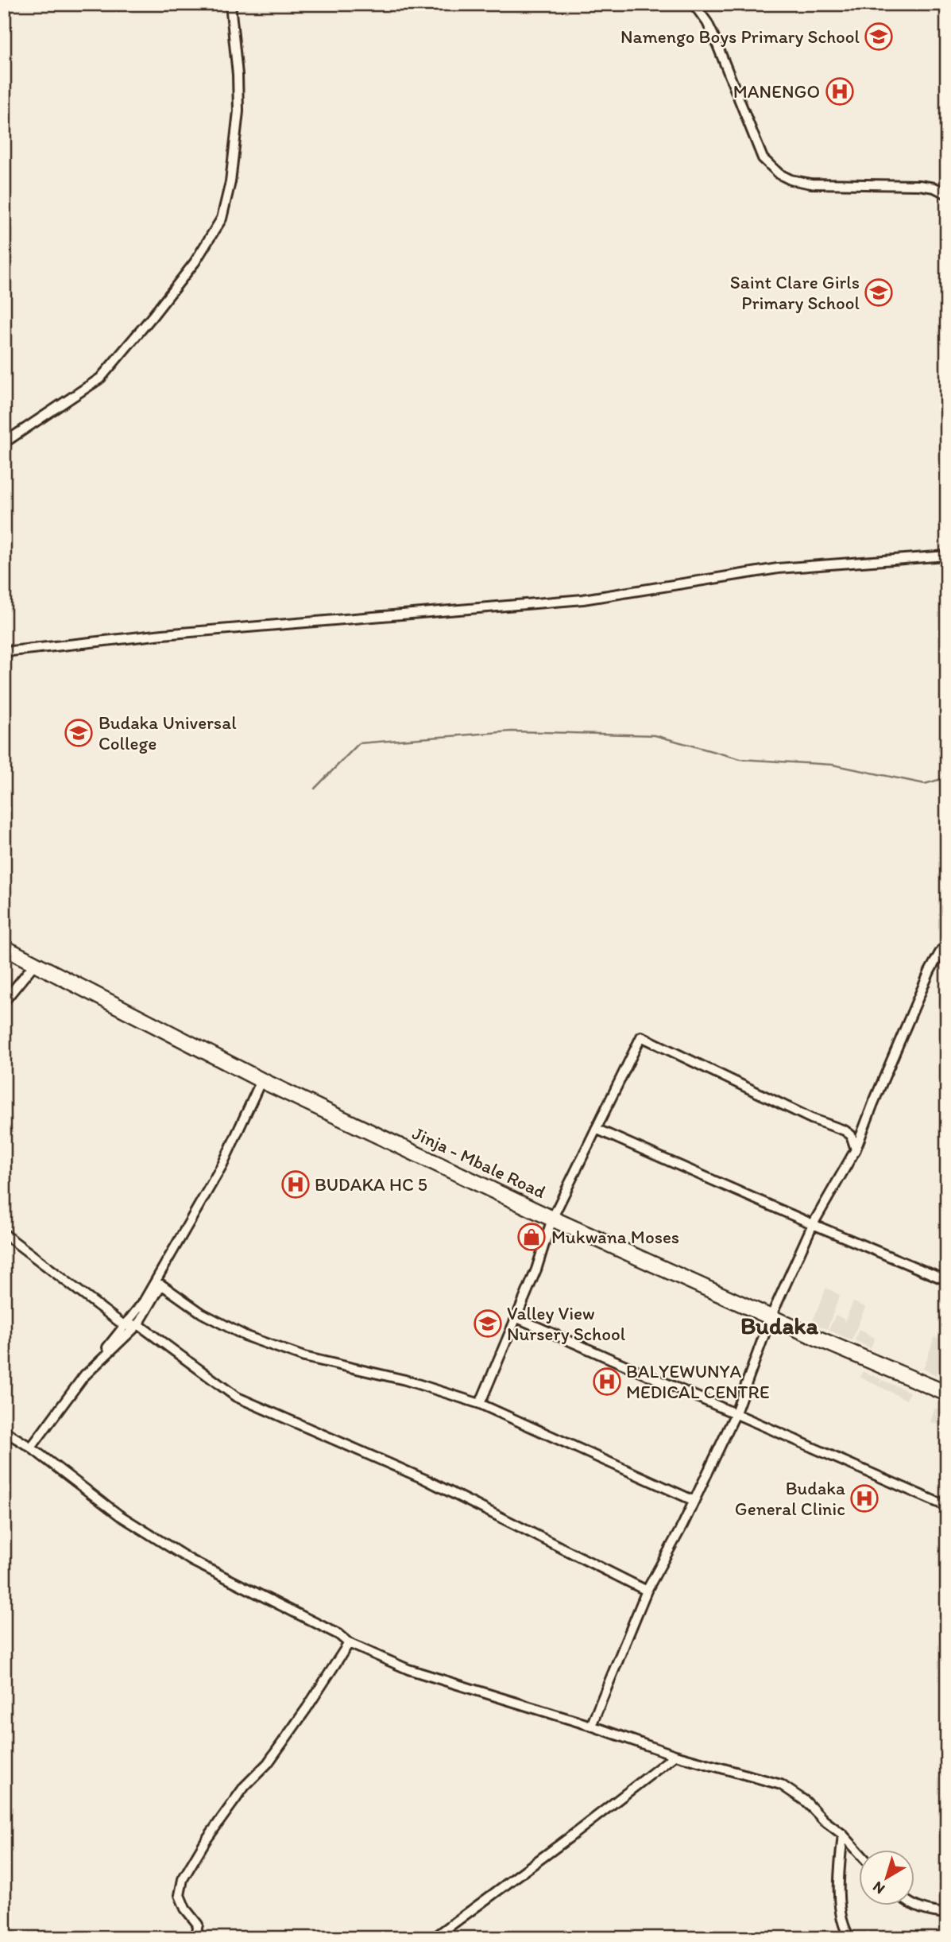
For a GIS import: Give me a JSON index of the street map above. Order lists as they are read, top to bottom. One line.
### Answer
{"streets":{"main road":["Jinja - Mbale Road"]},"districts":["Budaka"],"places":{"school or university":["Namengo Boys Primary School","Saint Clare Girls Primary School","Budaka Universal College","Valley View Nursery School"],"hospital":["MANENGO","BUDAKA HC 5","BALYEWUNYA MEDICAL CENTRE","Budaka General Clinic"],"shop":["Mukwana Moses"]},"north":"bottom left"}
